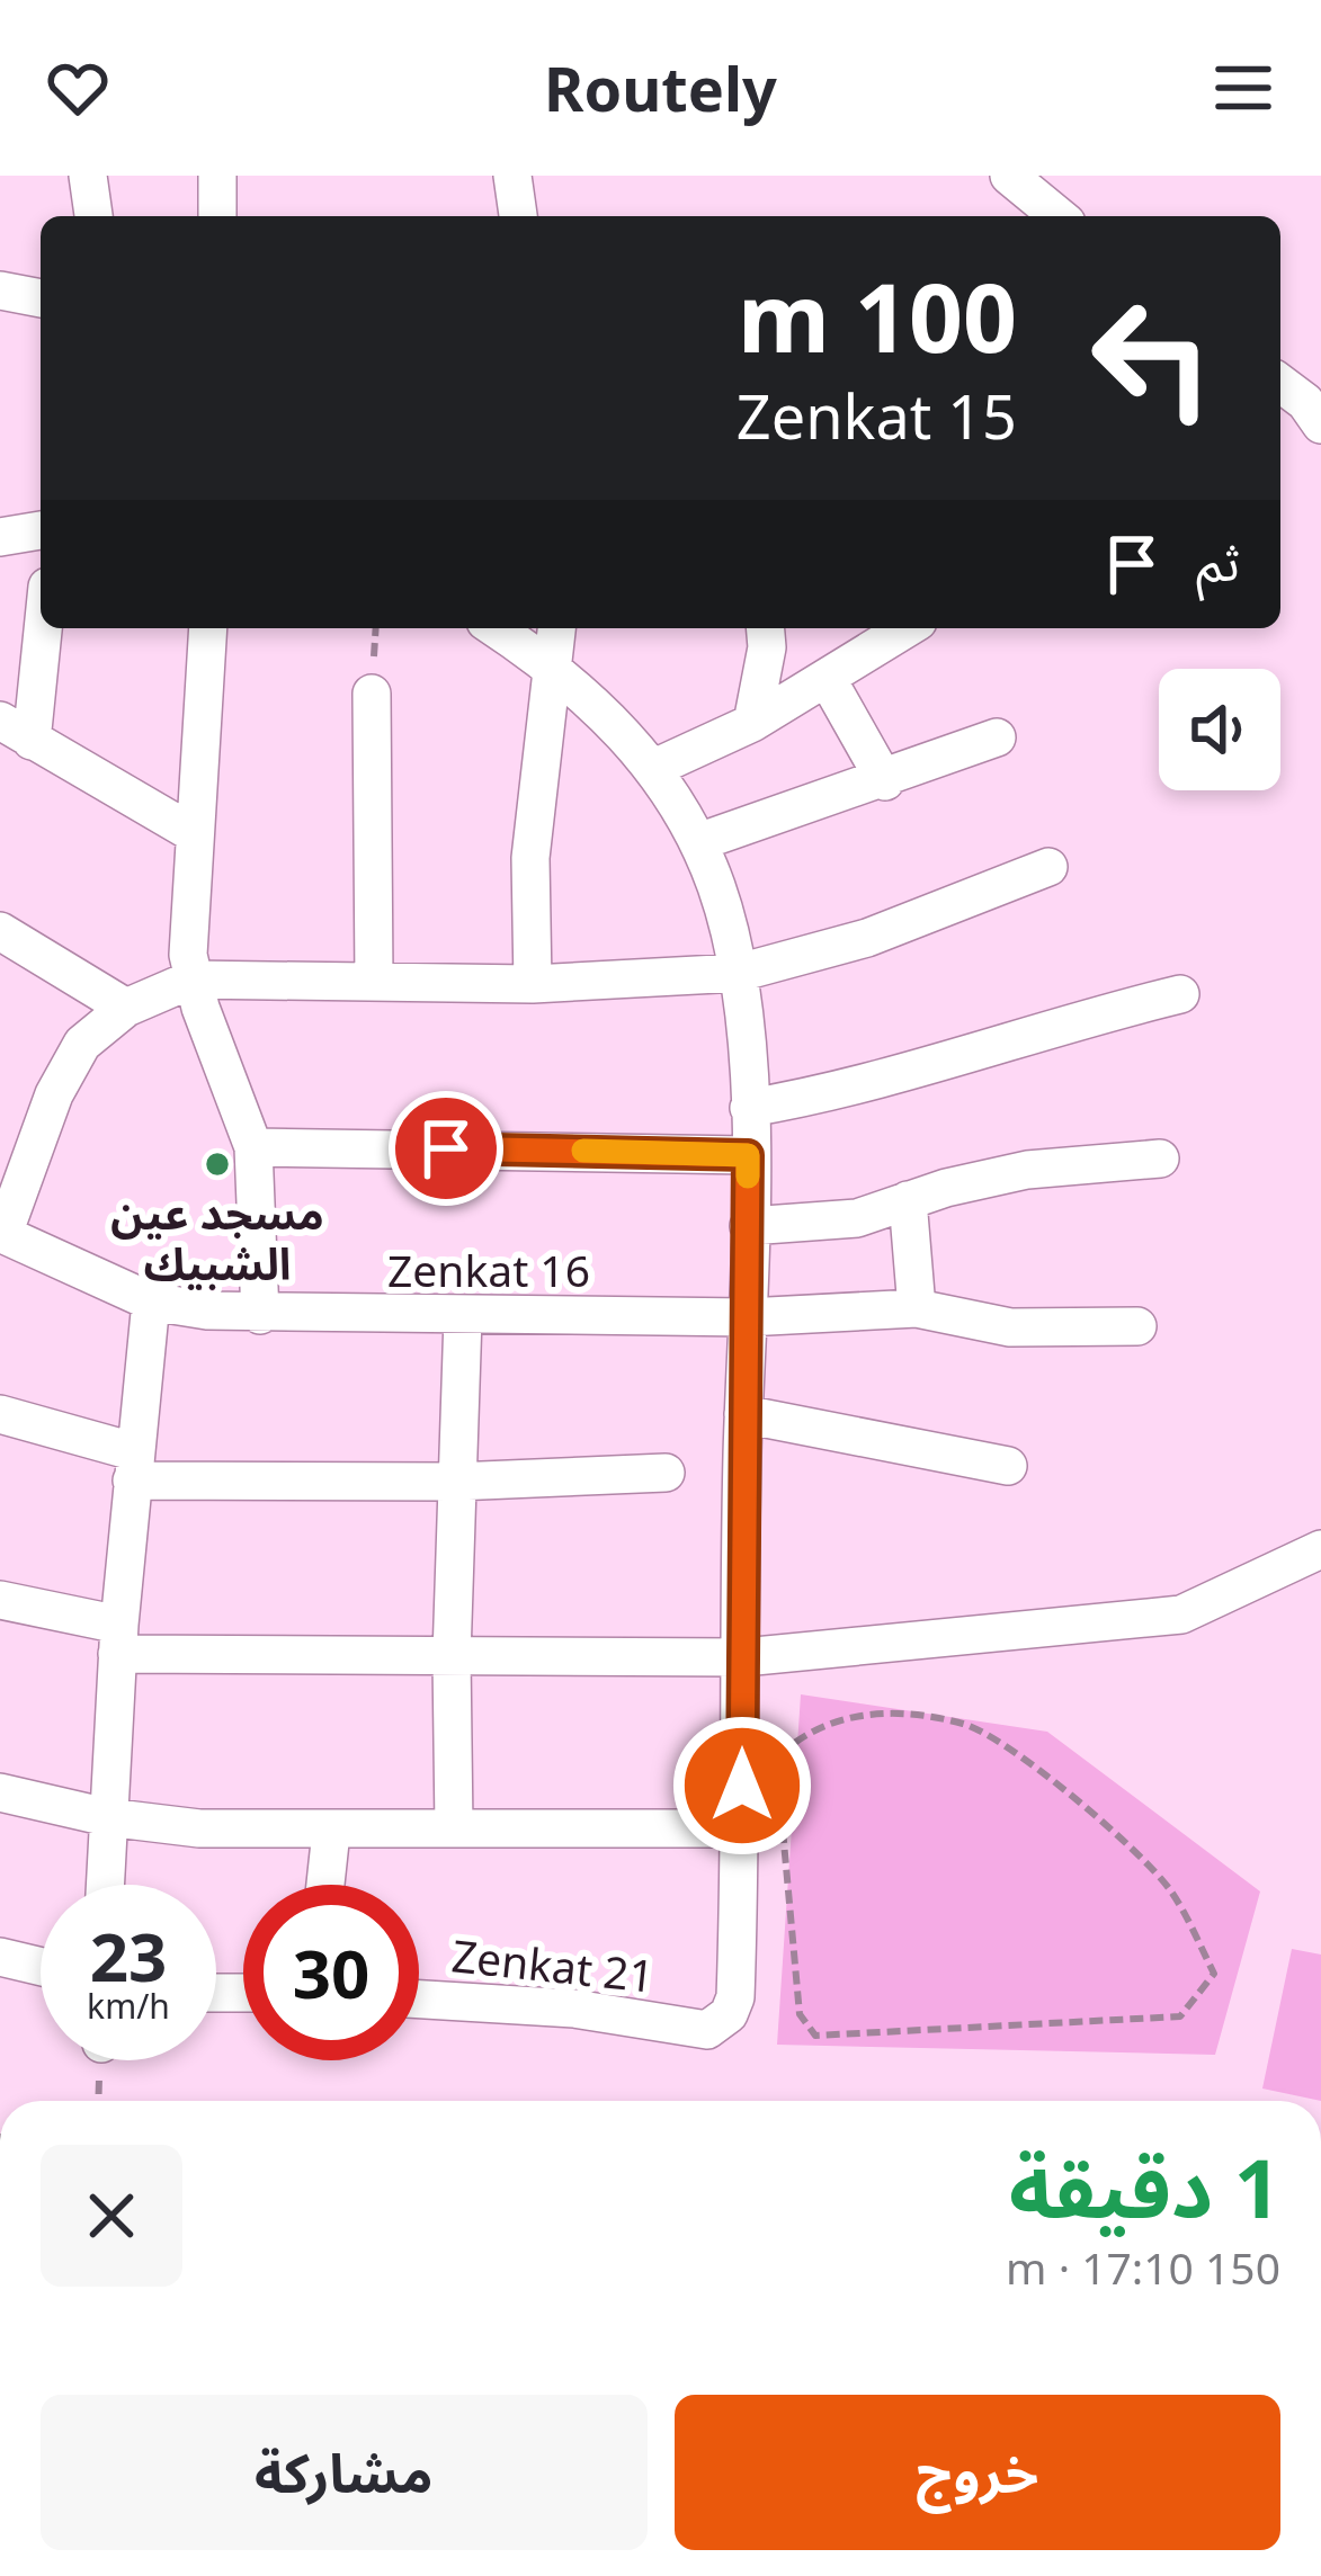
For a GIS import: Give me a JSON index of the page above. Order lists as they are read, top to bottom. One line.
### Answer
{"streets":{"street":["Zenkat 16","Zenkat 21"]},"places":["مسجد عين الشبيك"],"page":{"header":"Routely","turn":["100 m","Zenkat 15"],"then":"ثم","speed":"23 km/h","limit":"30","heading":["1 دقيقة","150 m · 17:10"],"buttons":["خروج","مشاركة"]}}
